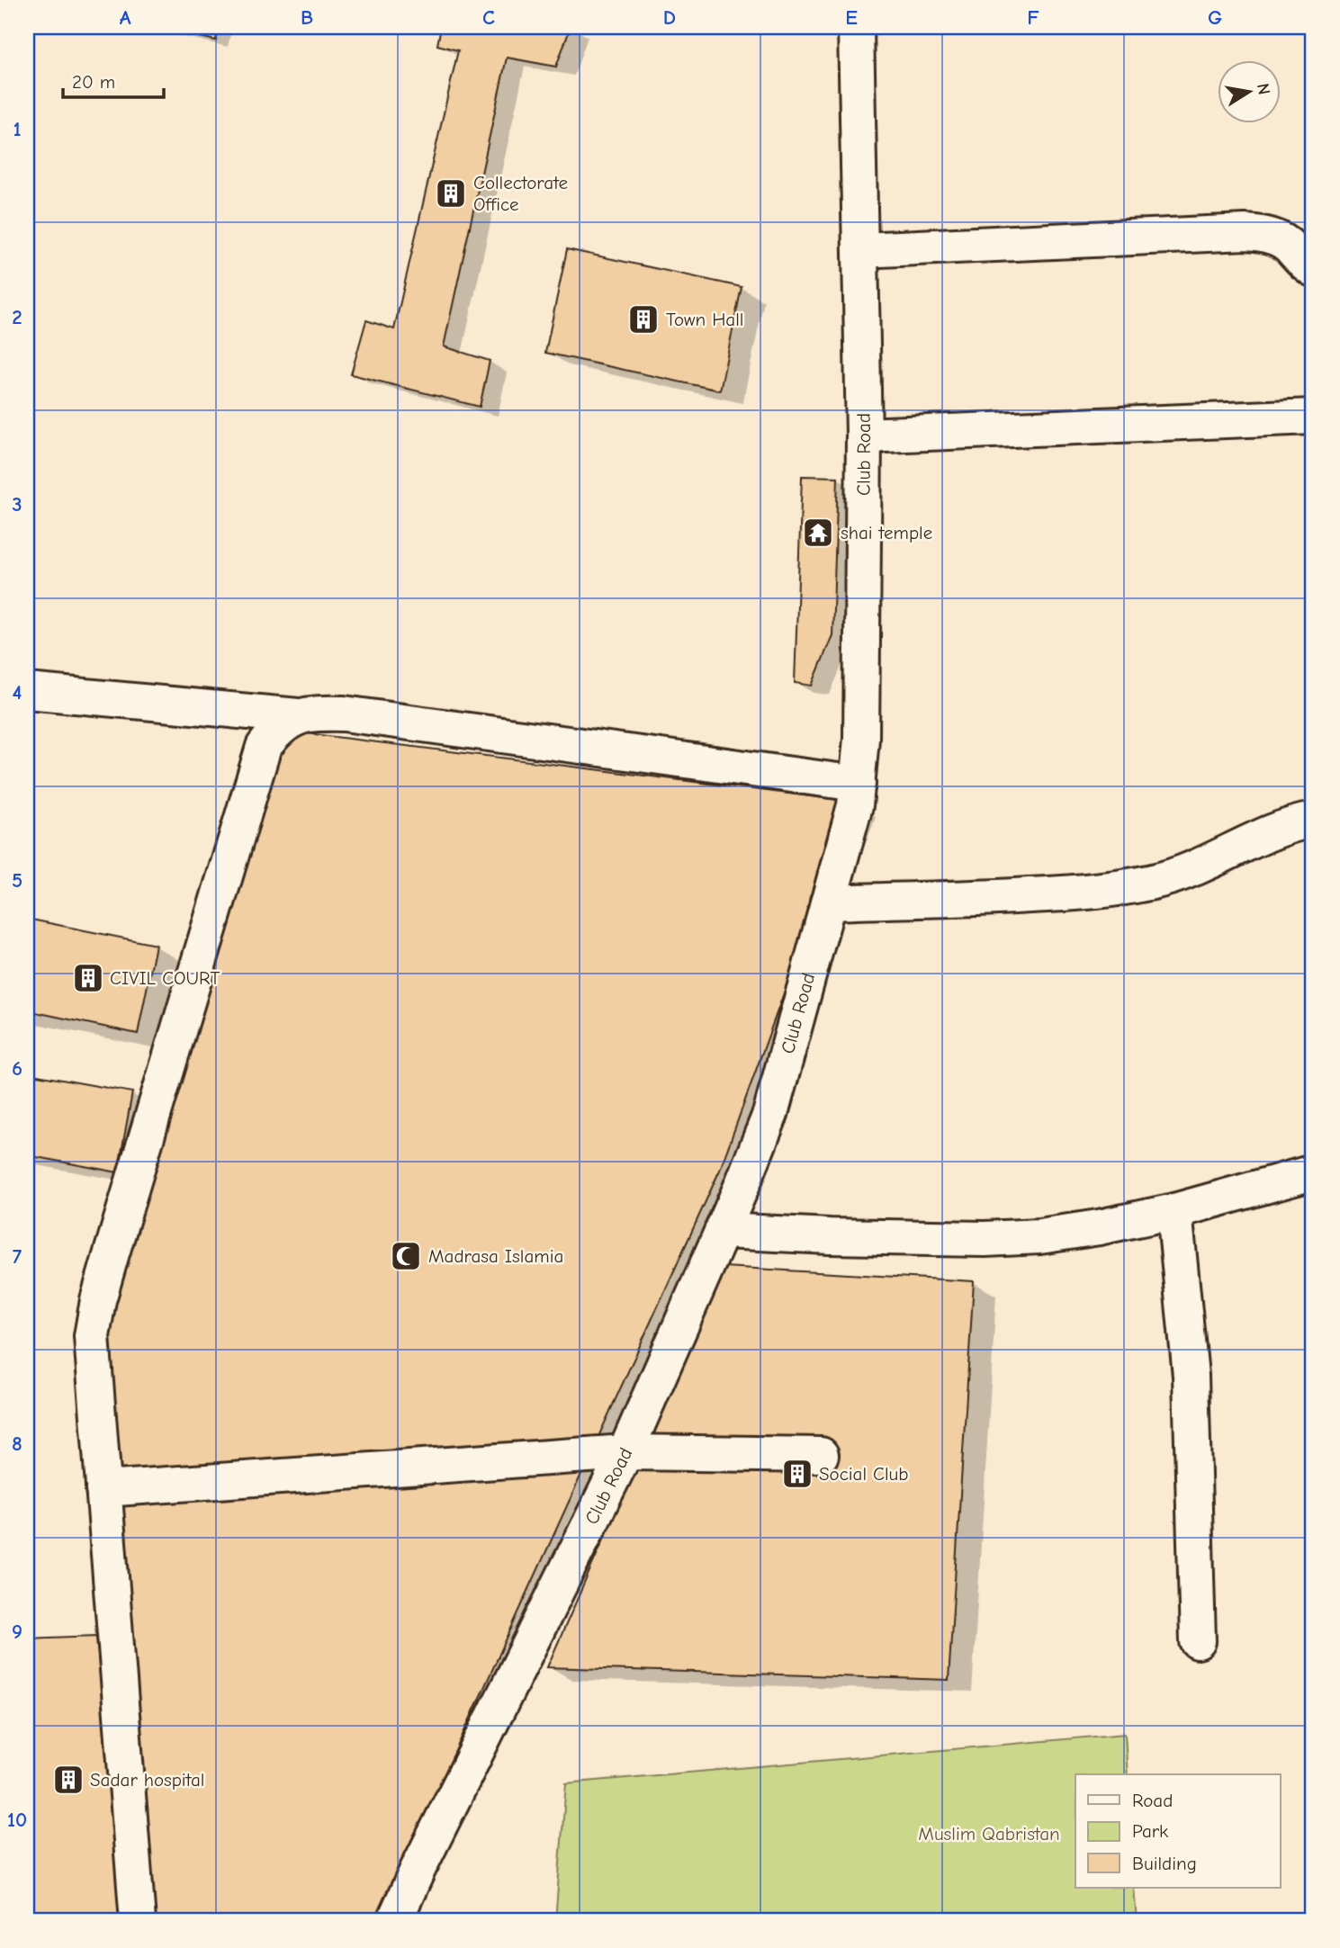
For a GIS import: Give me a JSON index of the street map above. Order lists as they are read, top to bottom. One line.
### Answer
{"streets":{"street":["Club Road"]},"parks":["Muslim Qabristan"],"places":{"building":["Collectorate Office","Town Hall","CIVIL COURT","Social Club","Sadar hospital"],"temple":["shai temple"],"mosque":["Madrasa Islamia"]},"legend":["Road","Park","Building"],"scale_bar":"20 m","north":"right","grid":{"columns":["A","B","C","D","E","F","G"],"rows":["1","2","3","4","5","6","7","8","9","10"]}}
